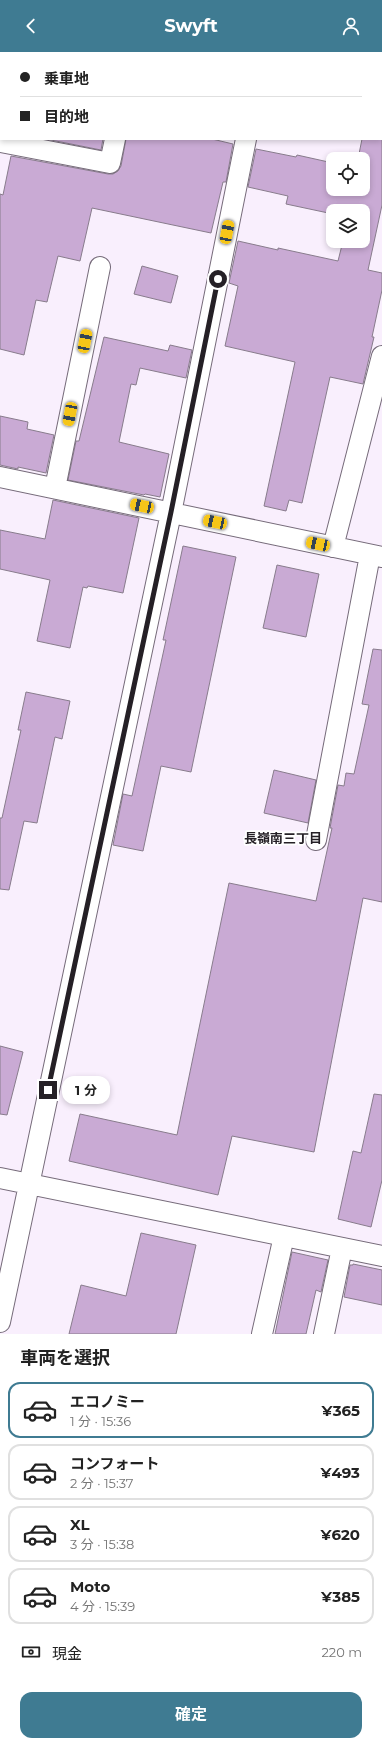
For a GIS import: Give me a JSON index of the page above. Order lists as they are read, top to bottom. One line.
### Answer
{"districts":["長嶺南三丁目"],"page":{"header":"Swyft","banner":["乗車地","目的地"],"bubble":"1 分","heading":"車両を選択","list":[{"name":"エコノミー","note":"1 分 · 15:36","value":"¥365"},{"name":"コンフォート","note":"2 分 · 15:37","value":"¥493"},{"name":"XL","note":"3 分 · 15:38","value":"¥620"},{"name":"Moto","note":"4 分 · 15:39","value":"¥385"}],"pay":["現金","220 m"],"buttons":"確定"}}
